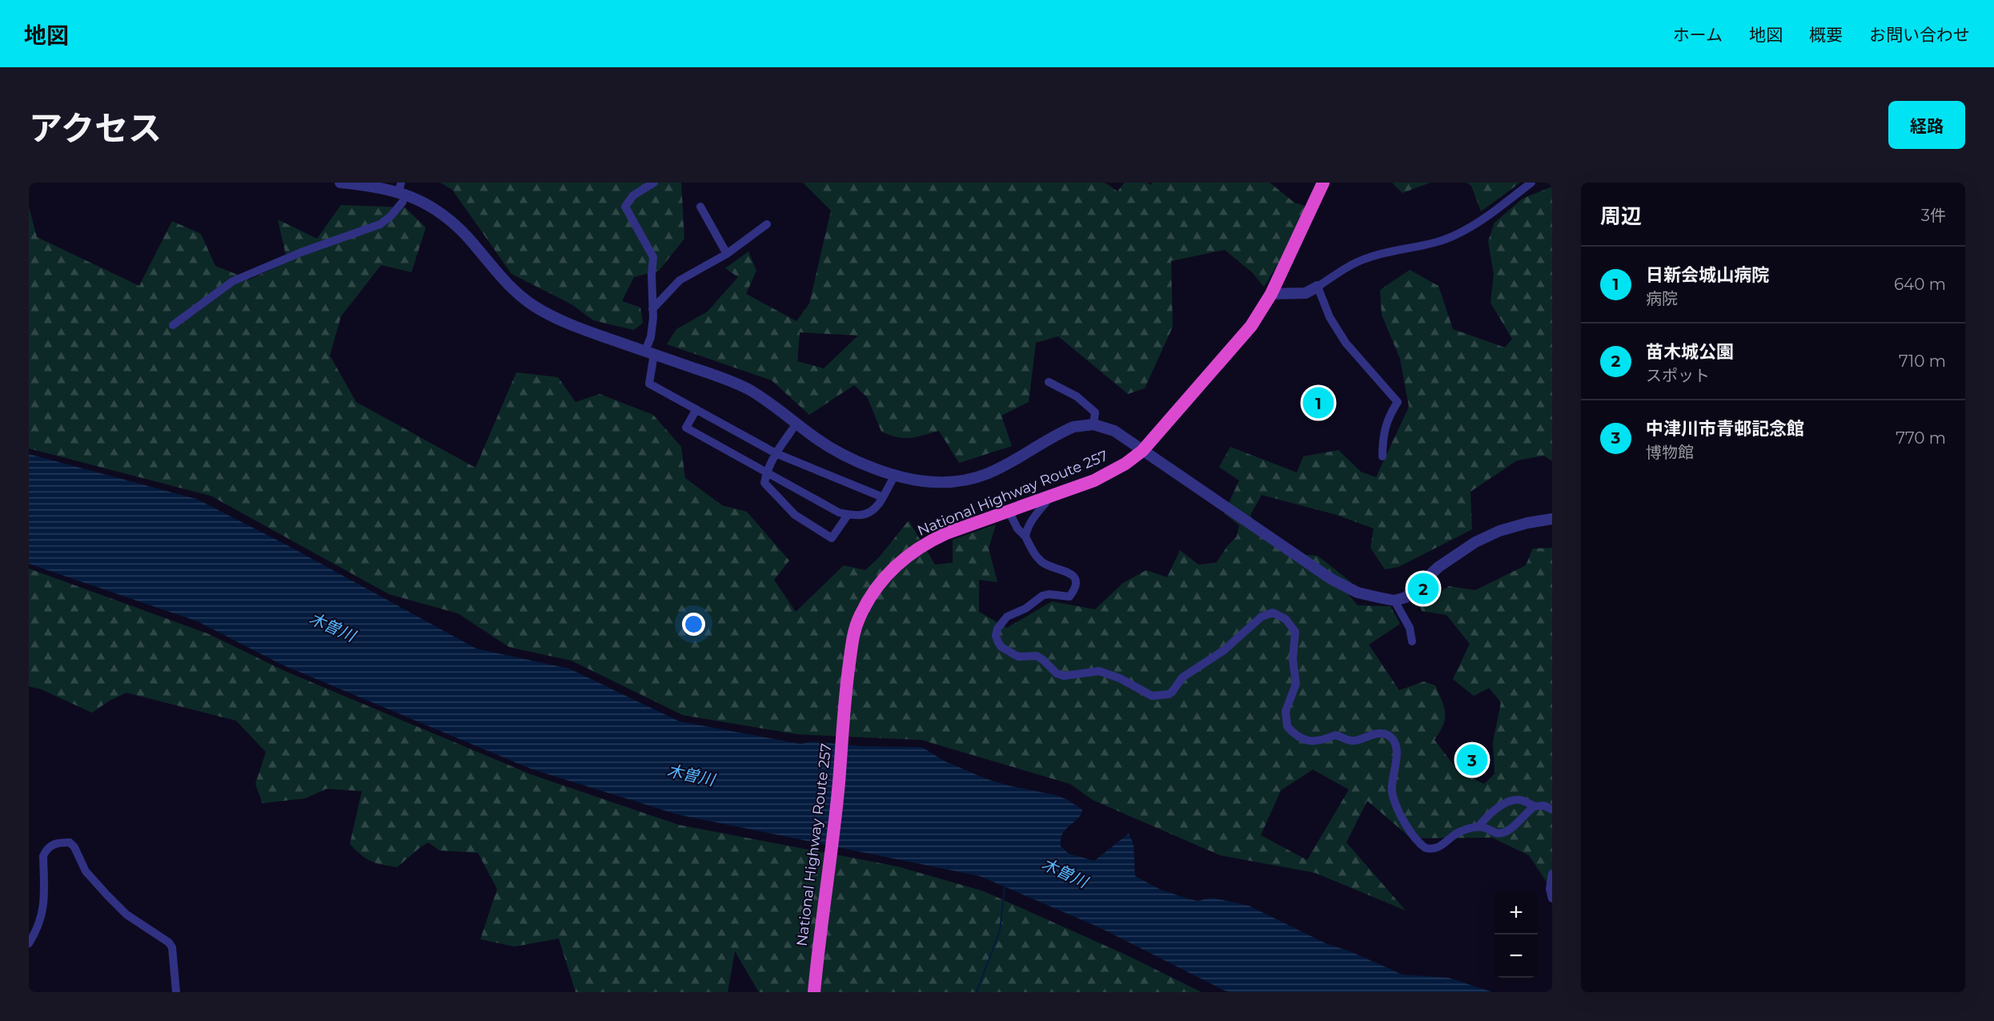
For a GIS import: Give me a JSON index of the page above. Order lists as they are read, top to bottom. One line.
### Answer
{"streets":{"highway":["National Highway Route 257"]},"water":["木曽川"],"page":{"header":"地図","nav":["ホーム","地図","概要","お問い合わせ"],"title":"アクセス","buttons":"経路","heading":["周辺","3件"],"list":[{"mark":"1","name":"日新会城山病院","note":"病院","value":"640 m"},{"mark":"2","name":"苗木城公園","note":"スポット","value":"710 m"},{"mark":"3","name":"中津川市青邨記念館","note":"博物館","value":"770 m"}],"pins":["1","2","3"],"map_buttons":["+","−"]}}
